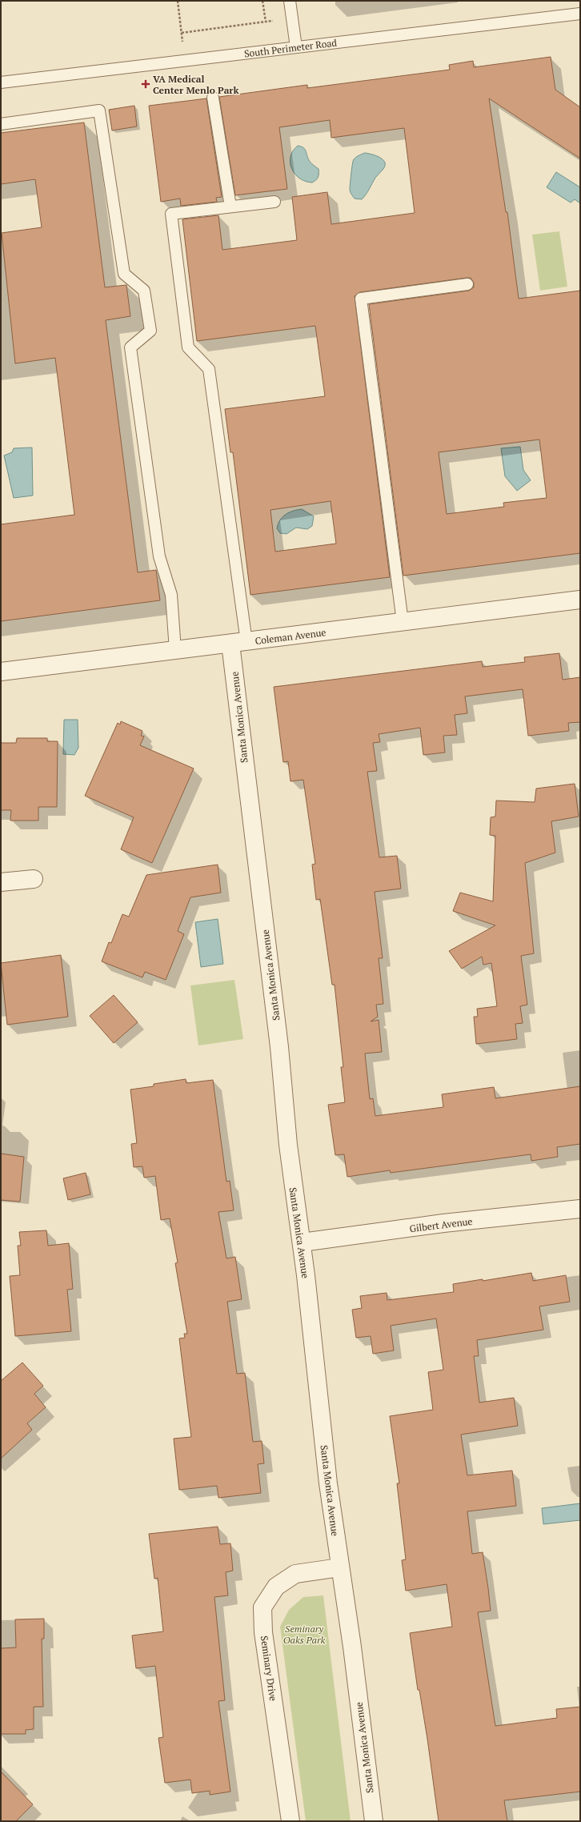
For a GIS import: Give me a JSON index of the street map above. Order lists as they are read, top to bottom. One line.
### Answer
{"streets":{"street":["Coleman Avenue","Santa Monica Avenue","Gilbert Avenue","Seminary Drive"],"lane":["South Perimeter Road"]},"crossings":[["Coleman Avenue","Santa Monica Avenue"],["Santa Monica Avenue","Gilbert Avenue"],["Santa Monica Avenue","Seminary Drive"]],"parks":["Seminary Oaks Park"],"places":{"health":["VA Medical Center Menlo Park"]}}
